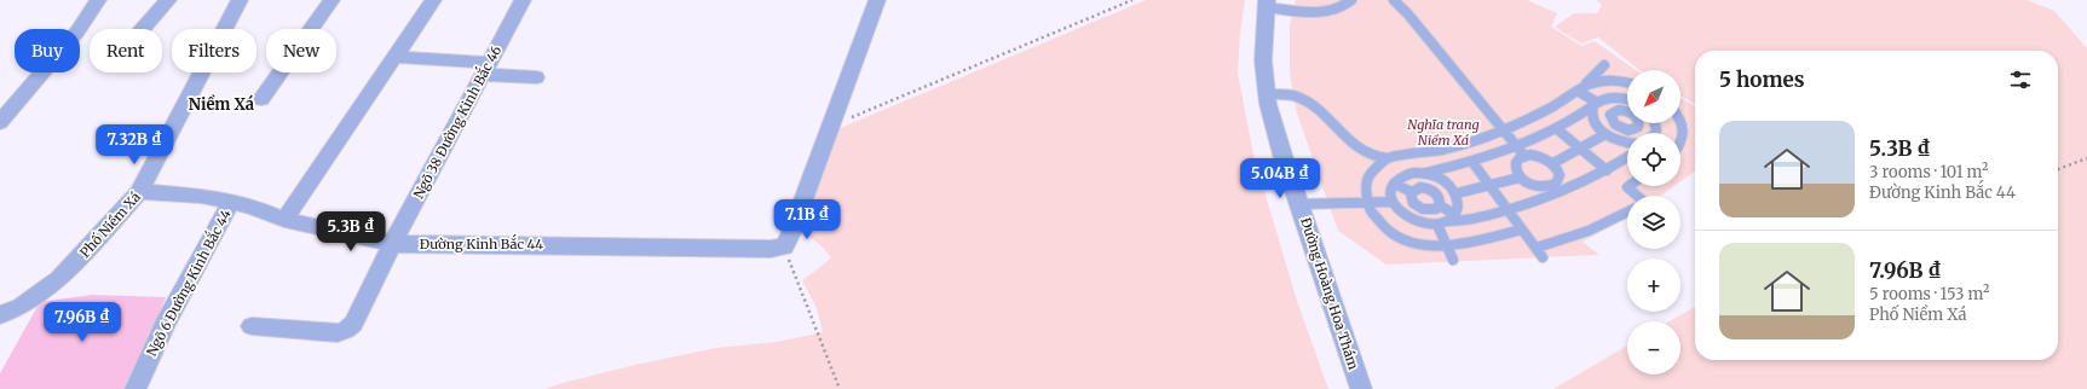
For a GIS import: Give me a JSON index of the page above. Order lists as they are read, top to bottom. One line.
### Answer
{"streets":{"street":["Ngõ 38 Đường Kinh Bắc 46","Phố Niềm Xá","Đường Kinh Bắc 44","Ngõ 6 Đường Kinh Bắc 44","Đường Hoàng Hoa Thám"]},"crossings":[["Ngõ 38 Đường Kinh Bắc 46","Đường Kinh Bắc 44"],["Phố Niềm Xá","Đường Kinh Bắc 44"],["Đường Kinh Bắc 44","Ngõ 6 Đường Kinh Bắc 44"]],"districts":["Niềm Xá"],"parks":["Nghĩa trang Niềm Xá"],"north":"bottom left","page":{"chip":["Buy","Rent","Filters","New"],"heading":"5 homes","map_buttons":["+","−"],"list":[{"name":"5.3B ₫","note":"3 rooms · 101 m² · Đường Kinh Bắc 44"},{"name":"7.96B ₫","note":"5 rooms · 153 m² · Phố Niềm Xá"}],"price":["7.32B ₫","5.04B ₫","7.1B ₫","5.3B ₫","7.96B ₫"]}}
